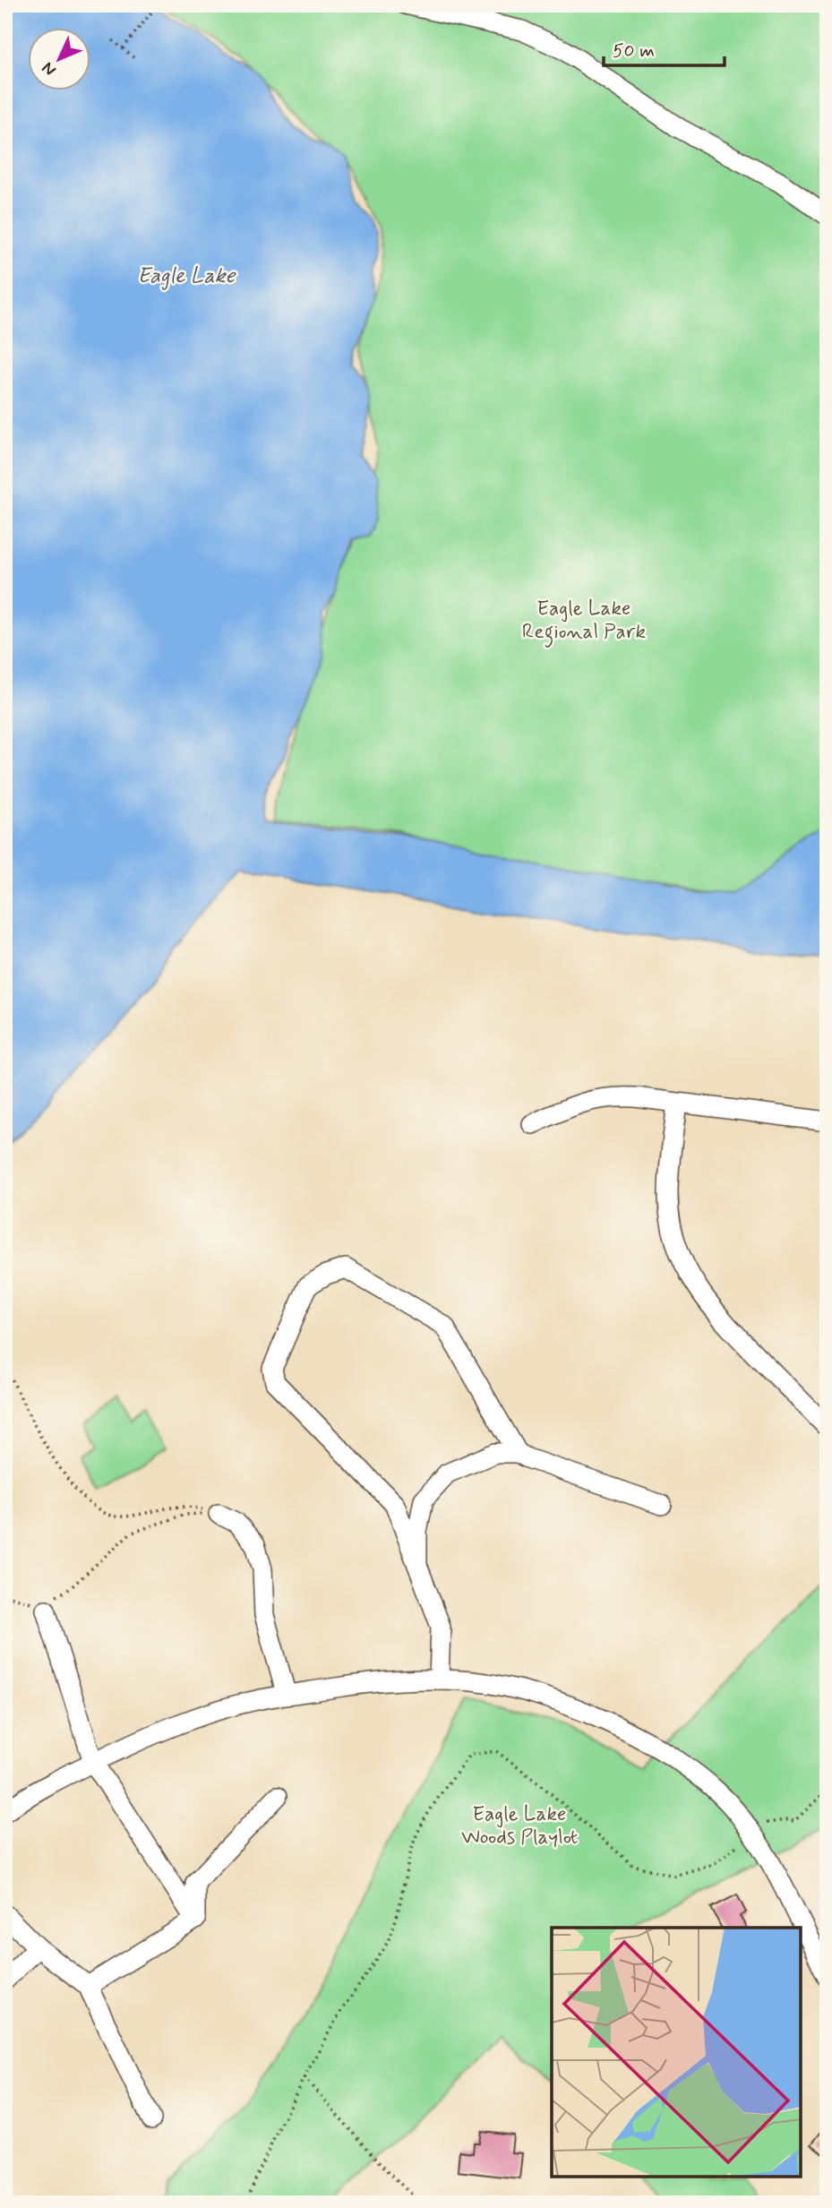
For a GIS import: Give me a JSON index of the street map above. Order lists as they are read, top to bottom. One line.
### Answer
{"water":["Eagle Lake"],"parks":["Eagle Lake Regional Park","Eagle Lake Woods Playlot"],"scale_bar":"50 m","north":"bottom left"}
